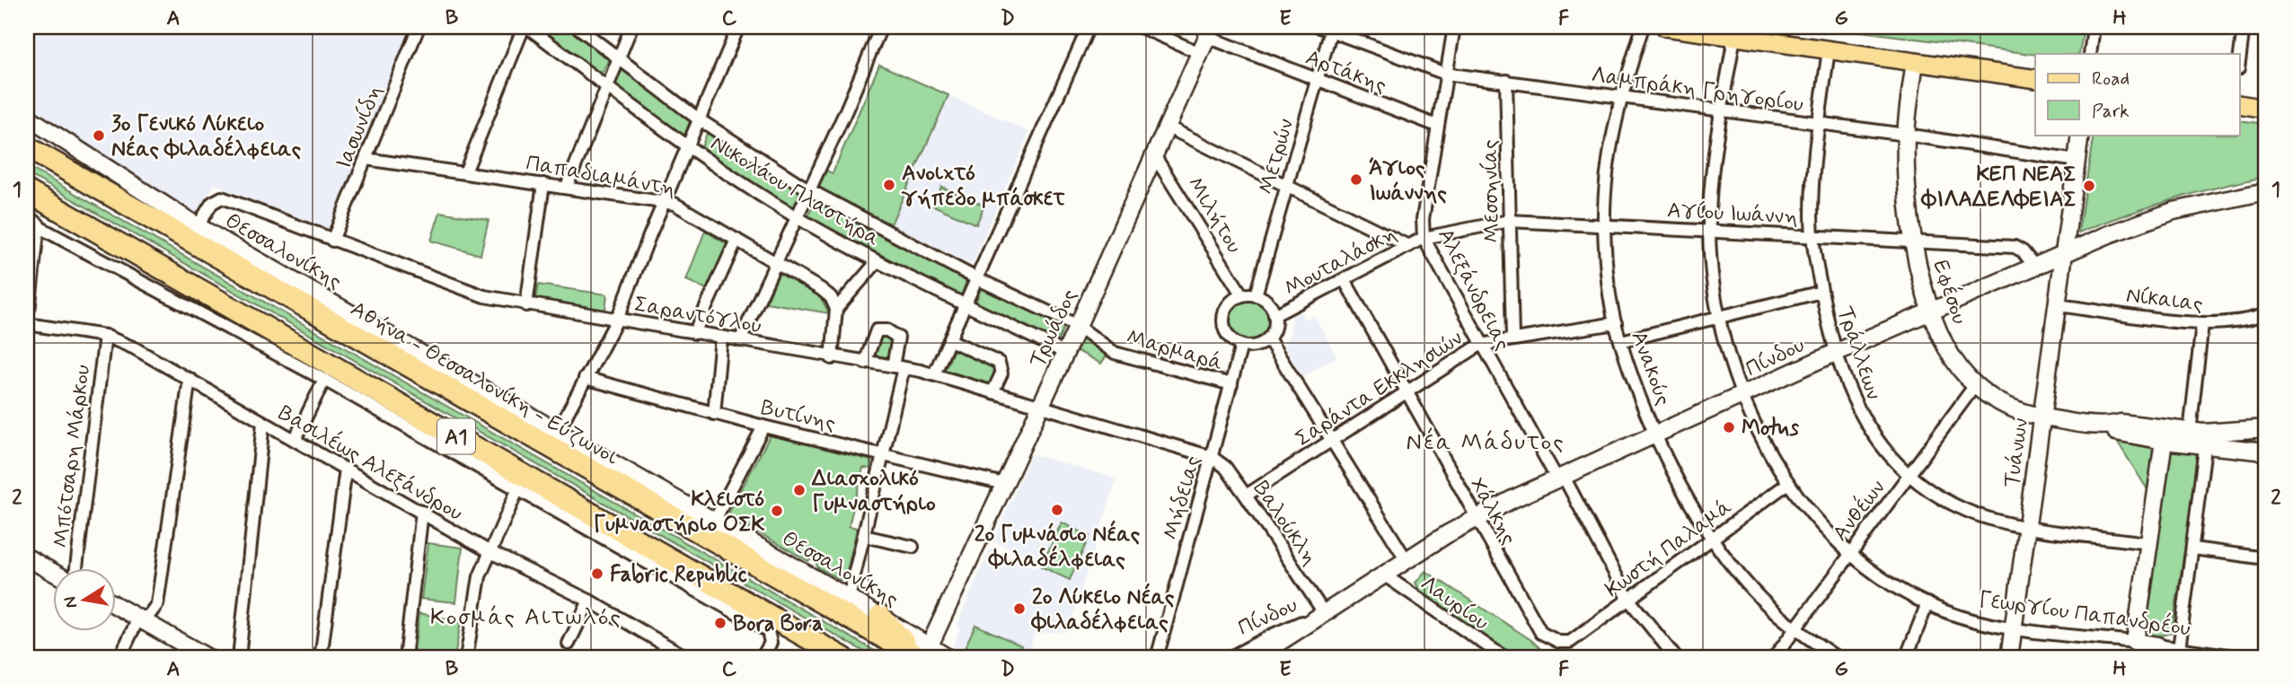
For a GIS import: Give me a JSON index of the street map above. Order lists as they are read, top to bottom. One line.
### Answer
{"streets":{"highway":["Αθήνα - Θεσσαλονίκη - Εύζωνοι","Α1"],"street":["Αρτάκης","Λαμπράκη Γρηγορίου","Ιασωνίδη","Μετρών","Παπαδιαμάντη","Νικολάου Πλαστήρα","Μεσσηνίας","Αγίου Ιωάννη","Μιλήτου","Θεσσαλονίκης","Μουταλάσκη","Αλεξάνδρειας","Εφέσου","Νίκαιας","Σαραντόγλου","Τρωάδος","Μαρμαρά","Τράλλεων","Πίνδου","Ανακούς","Σαράντα Εκκλησιών","Βυτίνης","Τυάνων","Μπότσαρη Μάρκου","Βασιλέως Αλεξάνδρου","Μήδειας","Ανθέων","Χάλκης","Βαλούκλη","Κωστή Παλαμά","Λαυρίου","Γεωργίου Παπανδρέου"]},"crossings":[["Αρτάκης","Μετρών"],["Αρτάκης","Αλεξάνδρειας"],["Αρτάκης","Τρωάδος"],["Λαμπράκη Γρηγορίου","Μετρών"],["Λαμπράκη Γρηγορίου","Μεσσηνίας"],["Λαμπράκη Γρηγορίου","Αλεξάνδρειας"],["Λαμπράκη Γρηγορίου","Εφέσου"],["Λαμπράκη Γρηγορίου","Τράλλεων"],["Λαμπράκη Γρηγορίου","Ανακούς"],["Λαμπράκη Γρηγορίου","Τυάνων"],["Λαμπράκη Γρηγορίου","Γεωργίου Παπανδρέου"],["Ιασωνίδη","Παπαδιαμάντη"],["Ιασωνίδη","Σαραντόγλου"],["Μετρών","Μιλήτου"],["Μετρών","Μουταλάσκη"],["Μετρών","Μήδειας"],["Νικολάου Πλαστήρα","Τρωάδος"],["Νικολάου Πλαστήρα","Μαρμαρά"],["Μεσσηνίας","Αγίου Ιωάννη"],["Μεσσηνίας","Σαράντα Εκκλησιών"],["Αγίου Ιωάννη","Μουταλάσκη"],["Αγίου Ιωάννη","Αλεξάνδρειας"],["Αγίου Ιωάννη","Εφέσου"],["Αγίου Ιωάννη","Τράλλεων"],["Αγίου Ιωάννη","Πίνδου"],["Αγίου Ιωάννη","Ανακούς"],["Αγίου Ιωάννη","Γεωργίου Παπανδρέου"],["Μιλήτου","Μουταλάσκη"],["Μιλήτου","Τρωάδος"],["Μιλήτου","Μήδειας"],["Θεσσαλονίκης","Σαραντόγλου"],["Μουταλάσκη","Αλεξάνδρειας"],["Μουταλάσκη","Μήδειας"],["Μουταλάσκη","Χάλκης"],["Αλεξάνδρειας","Πίνδου"],["Αλεξάνδρειας","Σαράντα Εκκλησιών"],["Αλεξάνδρειας","Κωστή Παλαμά"],["Εφέσου","Πίνδου"],["Εφέσου","Τυάνων"],["Εφέσου","Ανθέων"],["Νίκαιας","Τυάνων"],["Σαραντόγλου","Τρωάδος"],["Σαραντόγλου","Μήδειας"],["Σαραντόγλου","Βαλούκλη"],["Τρωάδος","Μαρμαρά"],["Τρωάδος","Αθήνα - Θεσσαλονίκη - Εύζωνοι"],["Τρωάδος","Βυτίνης"],["Μαρμαρά","Μήδειας"],["Τράλλεων","Πίνδου"],["Τράλλεων","Τυάνων"],["Τράλλεων","Ανθέων"],["Πίνδου","Ανακούς"],["Πίνδου","Τυάνων"],["Πίνδου","Χάλκης"],["Πίνδου","Βαλούκλη"],["Πίνδου","Λαυρίου"],["Πίνδου","Γεωργίου Παπανδρέου"],["Ανακούς","Σαράντα Εκκλησιών"],["Ανακούς","Ανθέων"],["Ανακούς","Κωστή Παλαμά"],["Σαράντα Εκκλησιών","Χάλκης"],["Σαράντα Εκκλησιών","Βαλούκλη"],["Τυάνων","Γεωργίου Παπανδρέου"],["Μπότσαρη Μάρκου","Βασιλέως Αλεξάνδρου"],["Μήδειας","Βαλούκλη"],["Ανθέων","Γεωργίου Παπανδρέου"],["Χάλκης","Κωστή Παλαμά"],["Κωστή Παλαμά","Γεωργίου Παπανδρέου"]],"districts":["Νέα Μάδυτος","Κοσμάς Αιτωλός"],"places":["3ο Γενικό Λύκειο Νέας Φιλαδέλφειας","Άγιος Ιωάννης","Ανοιχτό γήπεδο μπάσκετ","ΚΕΠ ΝΕΑΣ ΦΙΛΑΔΕΛΦΕΙΑΣ","Motus","Διασχολικό Γυμναστήριο","2ο Γυμνάσιο Νέας Φιλαδέλφειας","Κλειστό Γυμναστήριο ΟΣΚ","Fabric Republic","2ο Λύκειο Νέας Φιλαδέλφειας","Bora Bora"],"legend":["Road","Park"],"north":"left","grid":{"columns":["A","B","C","D","E","F","G","H"],"rows":["1","2"]}}
